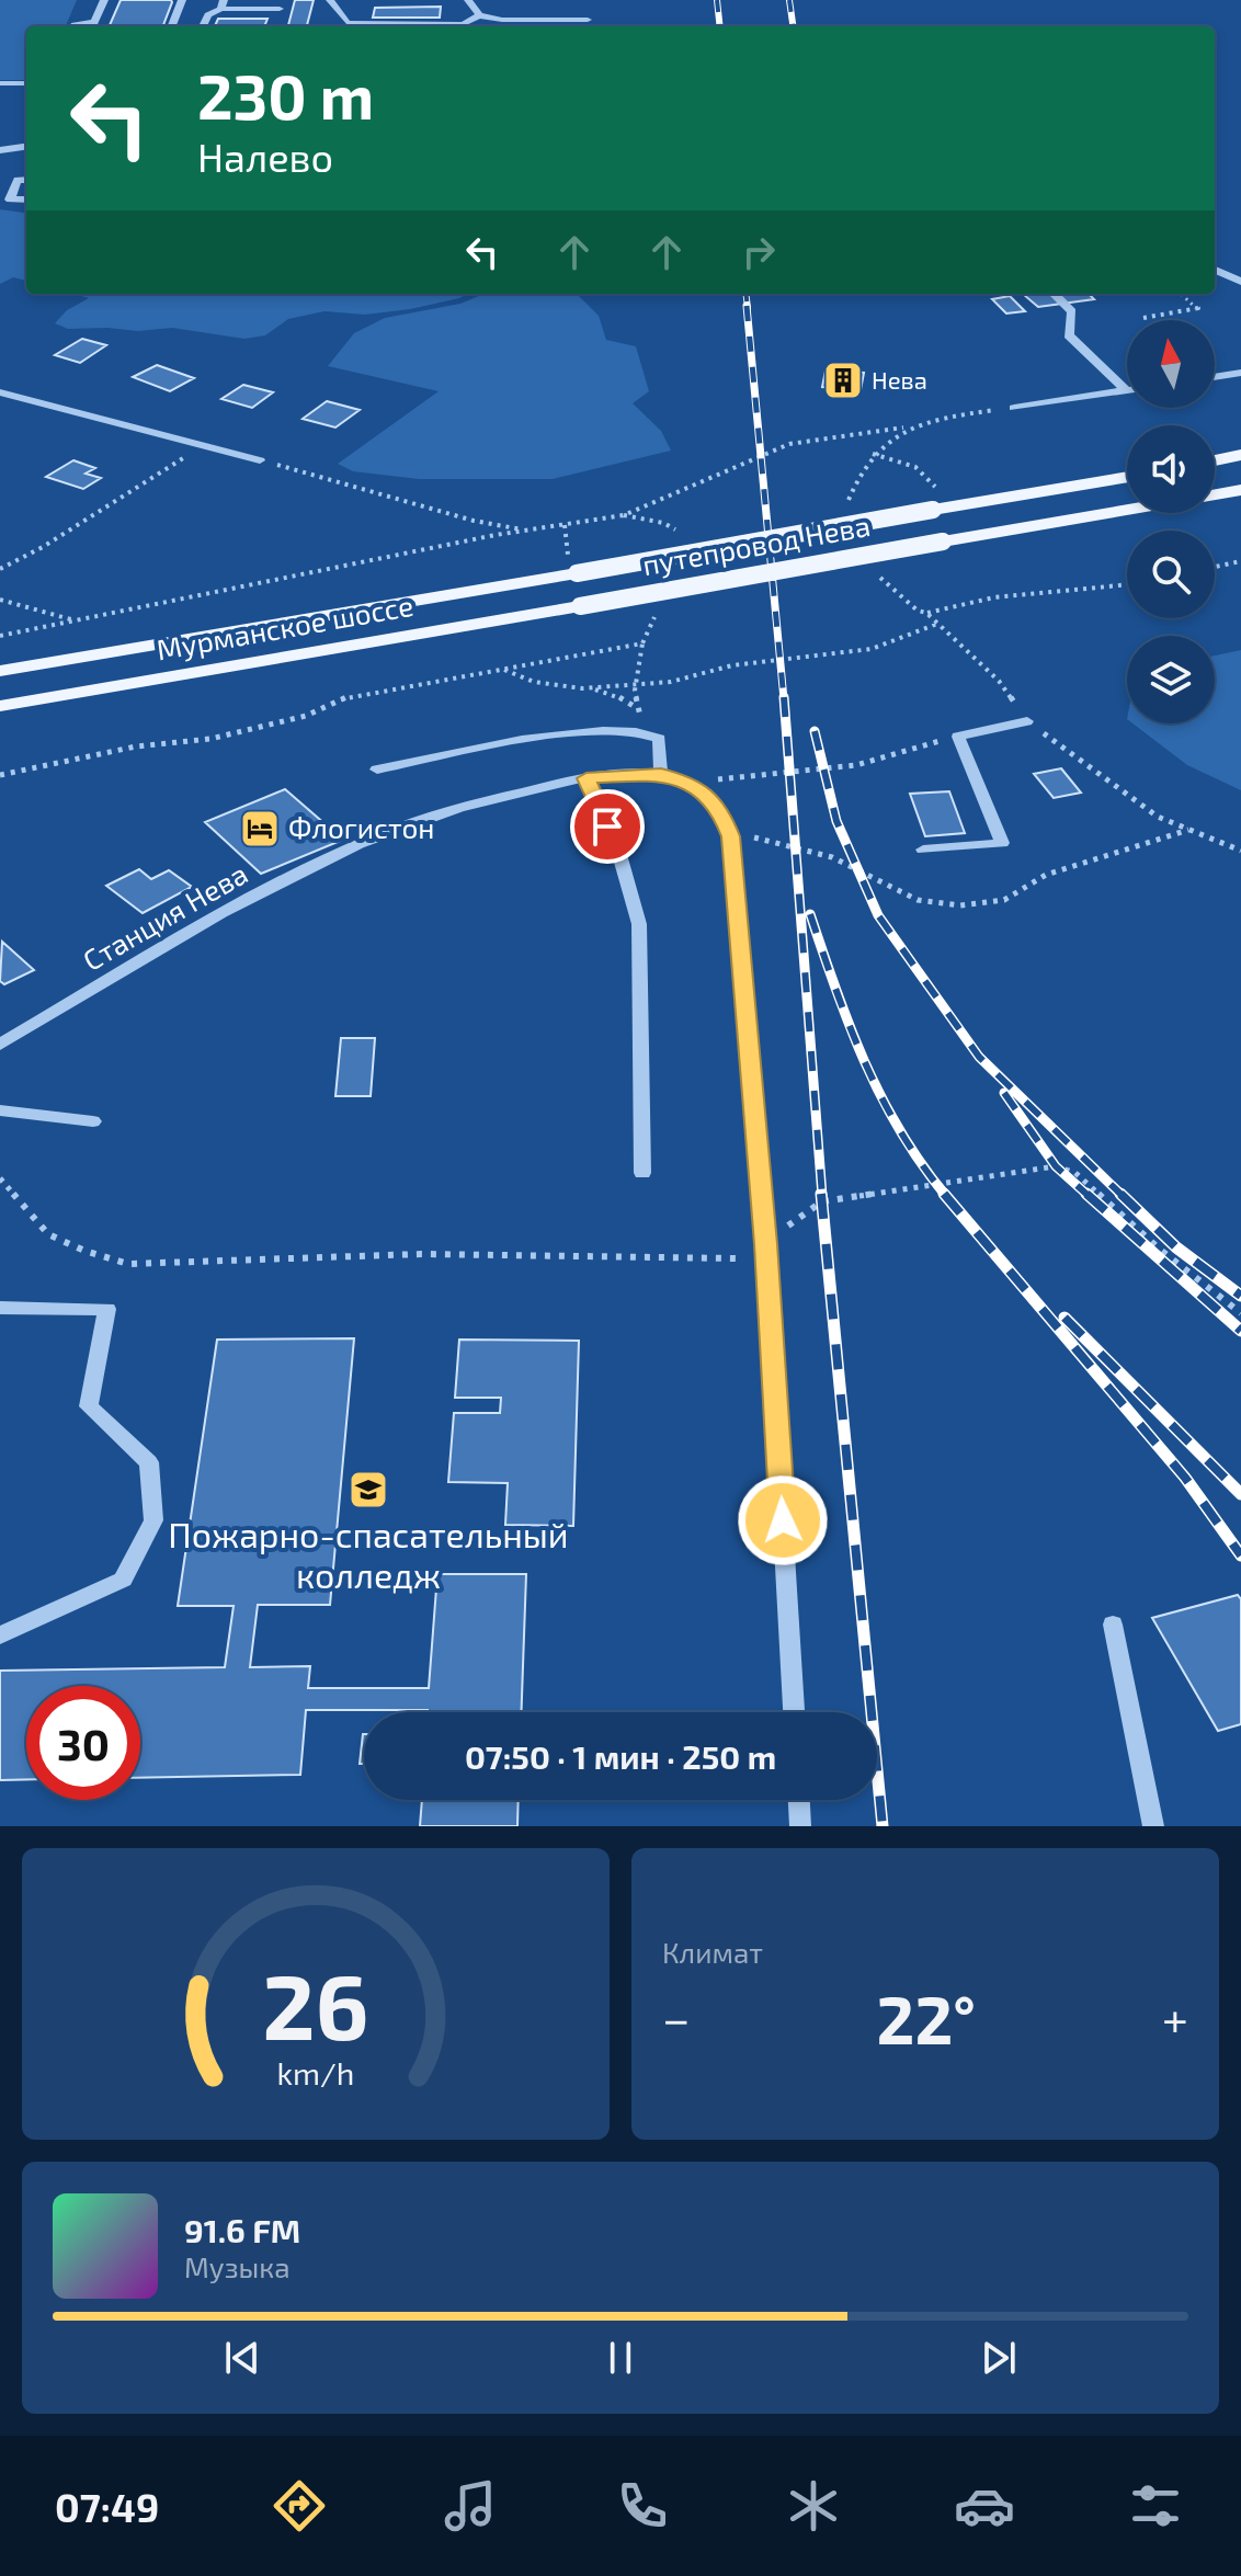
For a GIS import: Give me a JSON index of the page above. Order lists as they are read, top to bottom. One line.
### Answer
{"streets":{"main road":["путепровод Нева","Мурманское шоссе"],"street":["Станция Нева"]},"crossings":[["путепровод Нева","Мурманское шоссе"]],"places":{"building":["Нева"],"hotel":["Флогистон"],"school or university":["Пожарно-спасательный колледж"]},"north":"top","page":{"turn":["230 m","Налево"],"limit":"30","trip":"07:50 · 1 мин · 250 m","tile":"Климат","heat":["−","22°","+"],"song":["91.6 FM","Музыка"],"tabs":"07:49","gauge":["26","km/h"]}}
